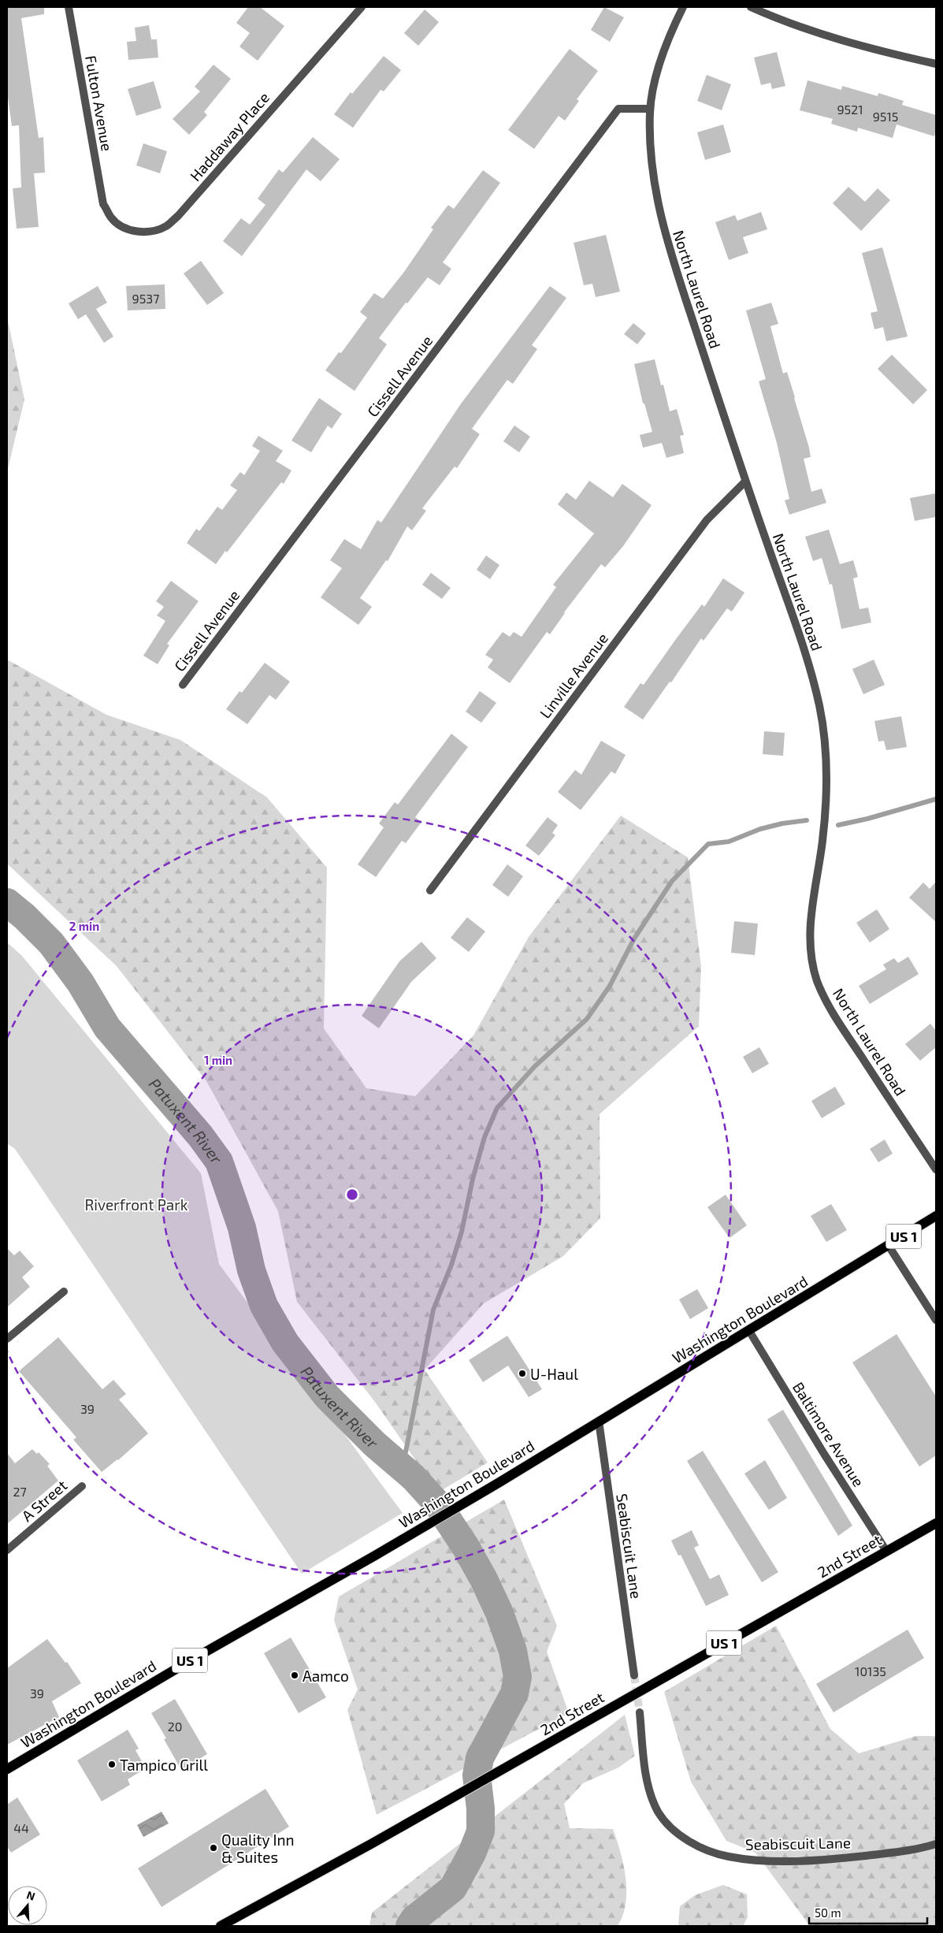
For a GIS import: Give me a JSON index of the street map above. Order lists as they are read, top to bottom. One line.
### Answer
{"streets":{"main road":["US 1","Washington Boulevard","2nd Street"],"street":["Fulton Avenue","Haddaway Place","North Laurel Road","Cissell Avenue","Linville Avenue","Baltimore Avenue","A Street","Seabiscuit Lane"]},"crossings":[["Fulton Avenue","Haddaway Place"],["North Laurel Road","Cissell Avenue"],["North Laurel Road","Linville Avenue"],["Washington Boulevard","Baltimore Avenue"],["Washington Boulevard","Seabiscuit Lane"],["Baltimore Avenue","2nd Street"]],"water":["Patuxent River"],"parks":["Riverfront Park"],"places":["U-Haul","Aamco","Tampico Grill","Quality Inn & Suites"],"house_numbers":["9521","9515","9537","39","27","10135","39","20","44"],"scale_bar":"50 m","north":"top","rings":["2 min","1 min"]}
